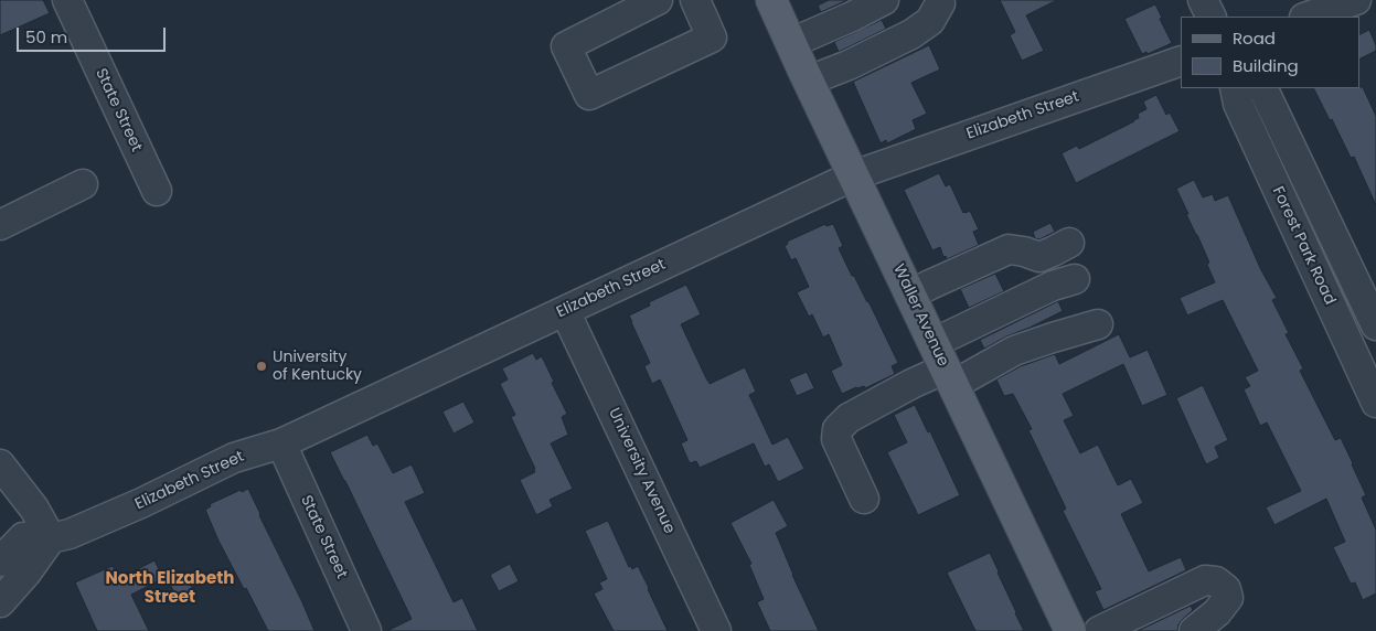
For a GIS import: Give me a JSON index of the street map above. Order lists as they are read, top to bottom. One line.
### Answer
{"streets":{"main road":["Waller Avenue"],"street":["State Street","Elizabeth Street","Forest Park Road","University Avenue"]},"crossings":[["State Street","Elizabeth Street"],["Elizabeth Street","Waller Avenue"],["Elizabeth Street","University Avenue"]],"districts":["North Elizabeth Street"],"places":["University of Kentucky"],"legend":["Road","Building"],"scale_bar":"50 m"}
